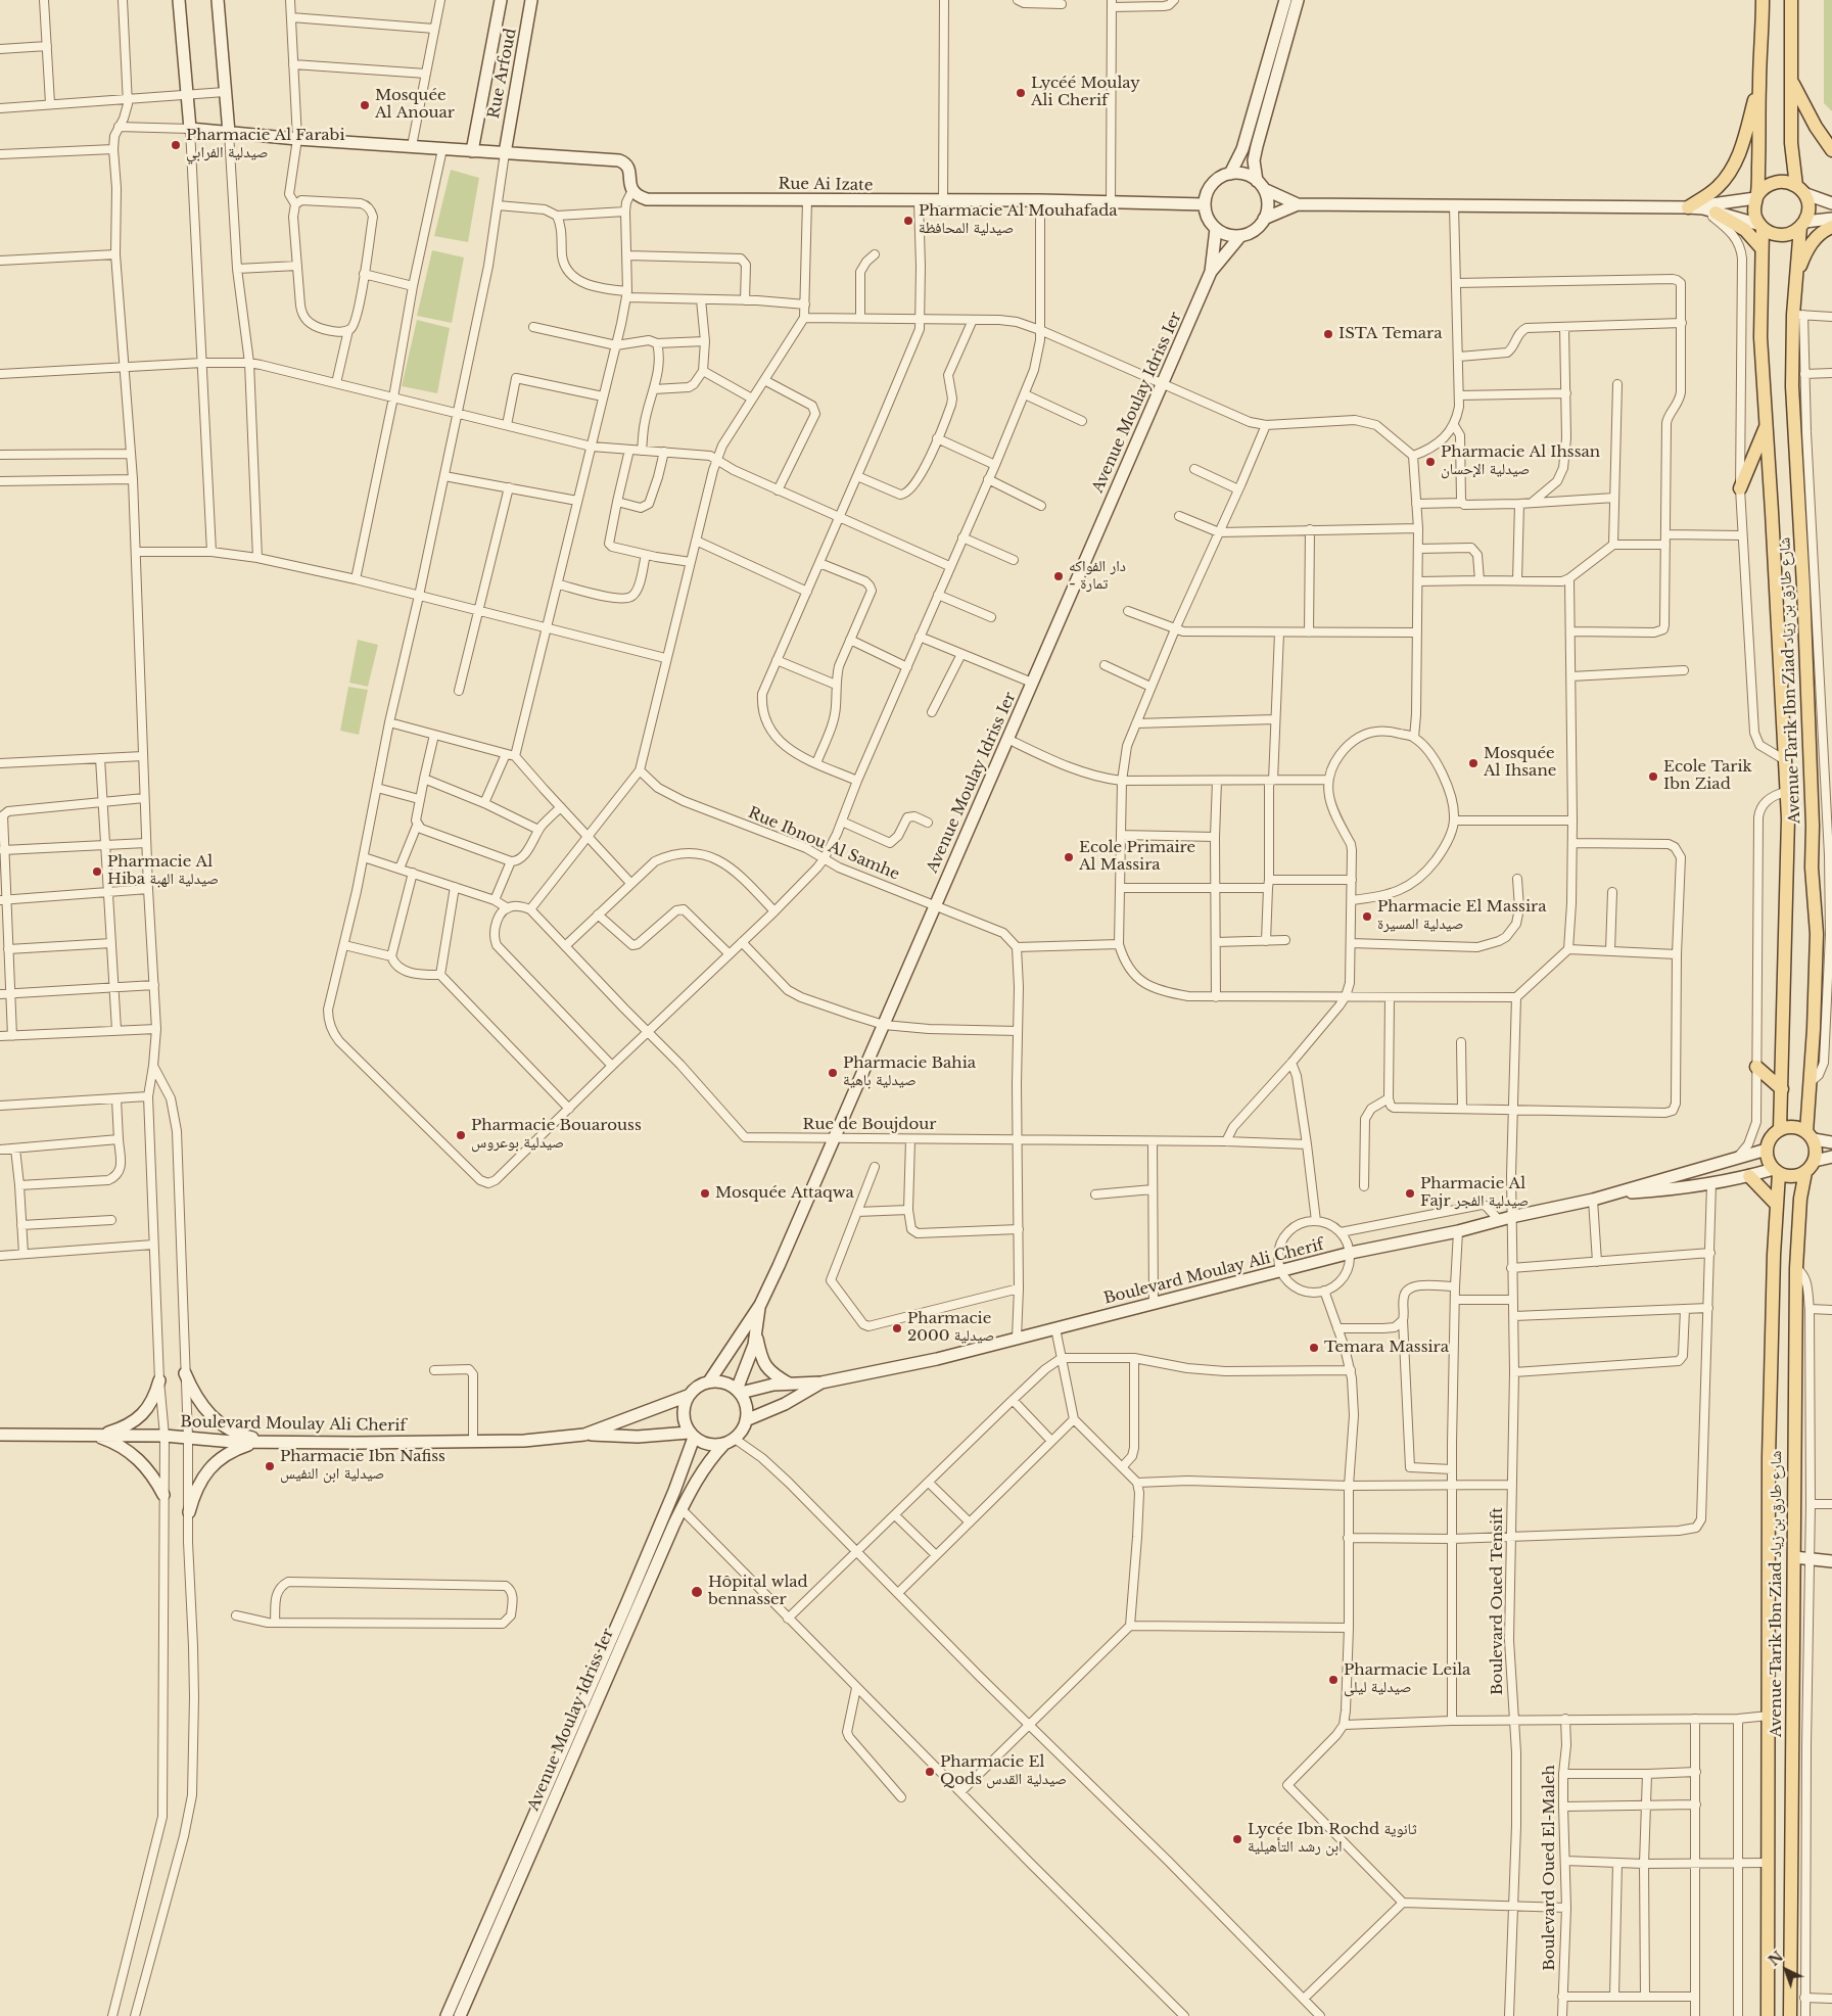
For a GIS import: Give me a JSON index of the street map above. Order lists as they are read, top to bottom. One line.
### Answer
{"streets":{"main road":["Rue Arfoud","Rue Ai Izate","Avenue Moulay Idriss Ier","Avenue Tarik Ibn Ziad شارع طارق بن زياد","Boulevard Moulay Ali Cherif"],"street":["Rue Ibnou Al Samhe","Rue de Boujdour","Boulevard Oued Tensift","Boulevard Oued El-Maleh"]},"crossings":[["Avenue Moulay Idriss Ier","Rue Ibnou Al Samhe"],["Avenue Moulay Idriss Ier","Rue de Boujdour"],["Avenue Moulay Idriss Ier","Boulevard Moulay Ali Cherif"],["Avenue Tarik Ibn Ziad شارع طارق بن زياد","Boulevard Moulay Ali Cherif"],["Boulevard Moulay Ali Cherif","Boulevard Oued Tensift"]],"places":["Lycéé Moulay Ali Cherif","Mosquée Al Anouar","Pharmacie Al Farabi صيدلية الفرابي","Pharmacie Al Mouhafada صيدلية المحافظة","ISTA Temara","Pharmacie Al Ihssan صيدلية الإحسان","دار الفواكه - تمارة","Mosquée Al Ihsane","Ecole Tarik Ibn Ziad","Ecole Primaire Al Massira","Pharmacie Al Hiba صيدلية الهبة","Pharmacie El Massira صيدلية المسيرة","Pharmacie Bahia صيدلية باهية","Pharmacie Bouarouss صيدلية بوعروس","Mosquée Attaqwa","Pharmacie Al Fajr صيدلية الفجر","Pharmacie 2000 صيدلية","Temara Massira","Pharmacie Ibn Nafiss صيدلية ابن النفيس","Hôpital wlad bennasser","Pharmacie Leila صيدلية ليلى","Pharmacie El Qods صيدلية القدس","Lycée Ibn Rochd ثانوية ابن رشد التأهيلية"],"north":"top left"}
